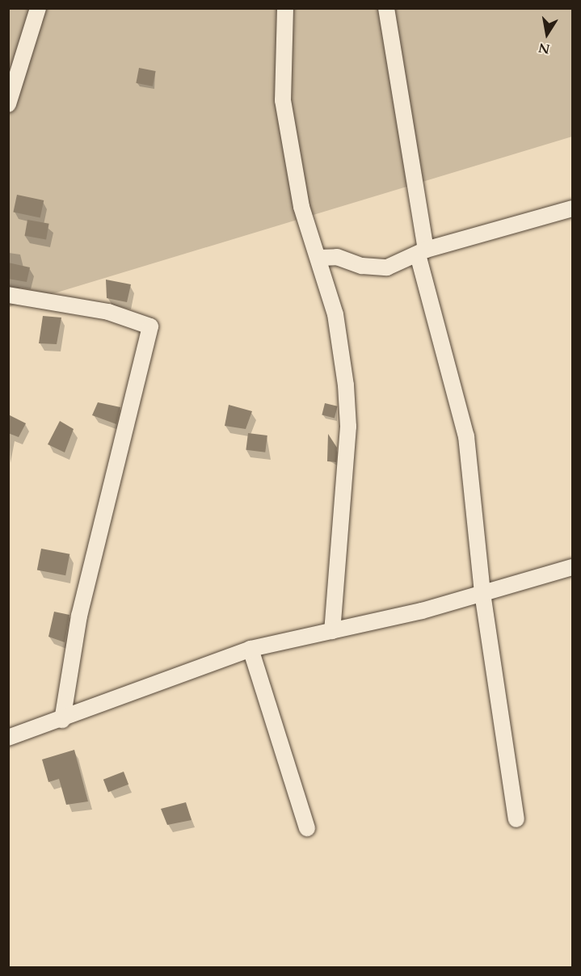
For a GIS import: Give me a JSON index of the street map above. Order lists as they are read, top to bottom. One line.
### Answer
{"north":"bottom"}
